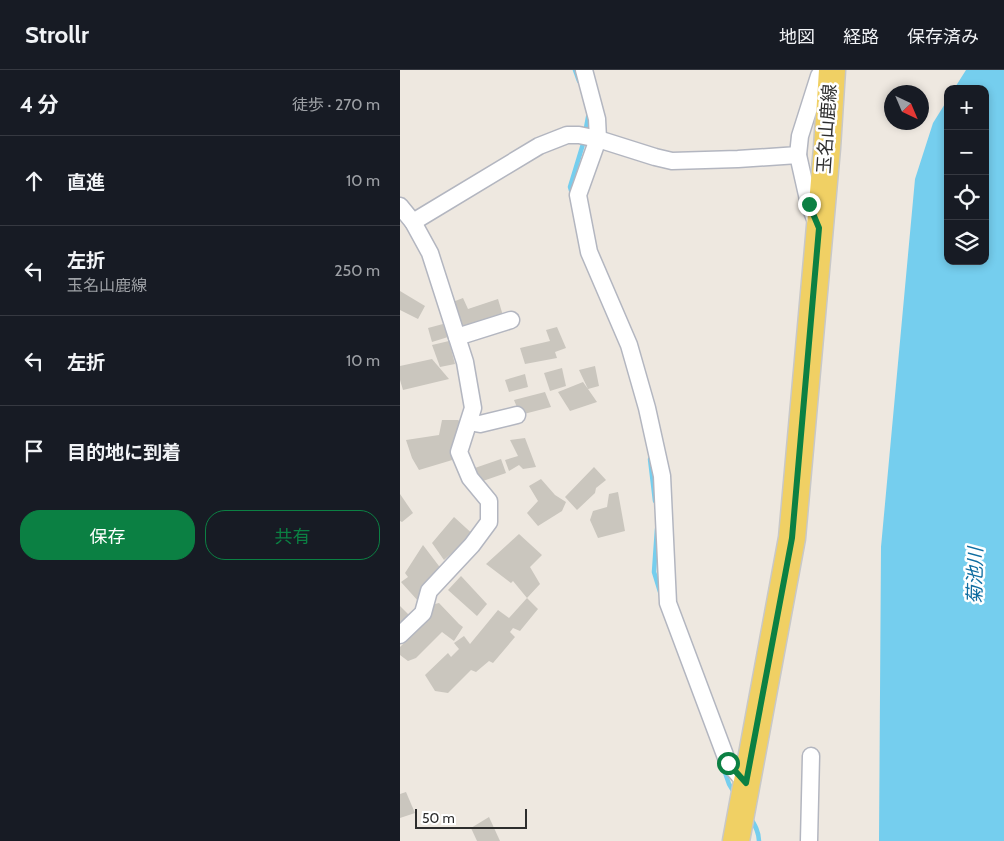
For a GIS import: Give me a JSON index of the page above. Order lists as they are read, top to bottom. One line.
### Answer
{"streets":{"main road":["玉名山鹿線"]},"water":["菊池川"],"scale_bar":"50 m","north":"bottom right","page":{"header":"Strollr","nav":["地図","経路","保存済み"],"heading":["4 分","徒歩 · 270 m"],"map_buttons":["+","−"],"list":[["直進","10 m"],["左折","玉名山鹿線","250 m"],["左折","10 m"],"目的地に到着"],"buttons":["保存","共有"],"scale":"50 m"}}
